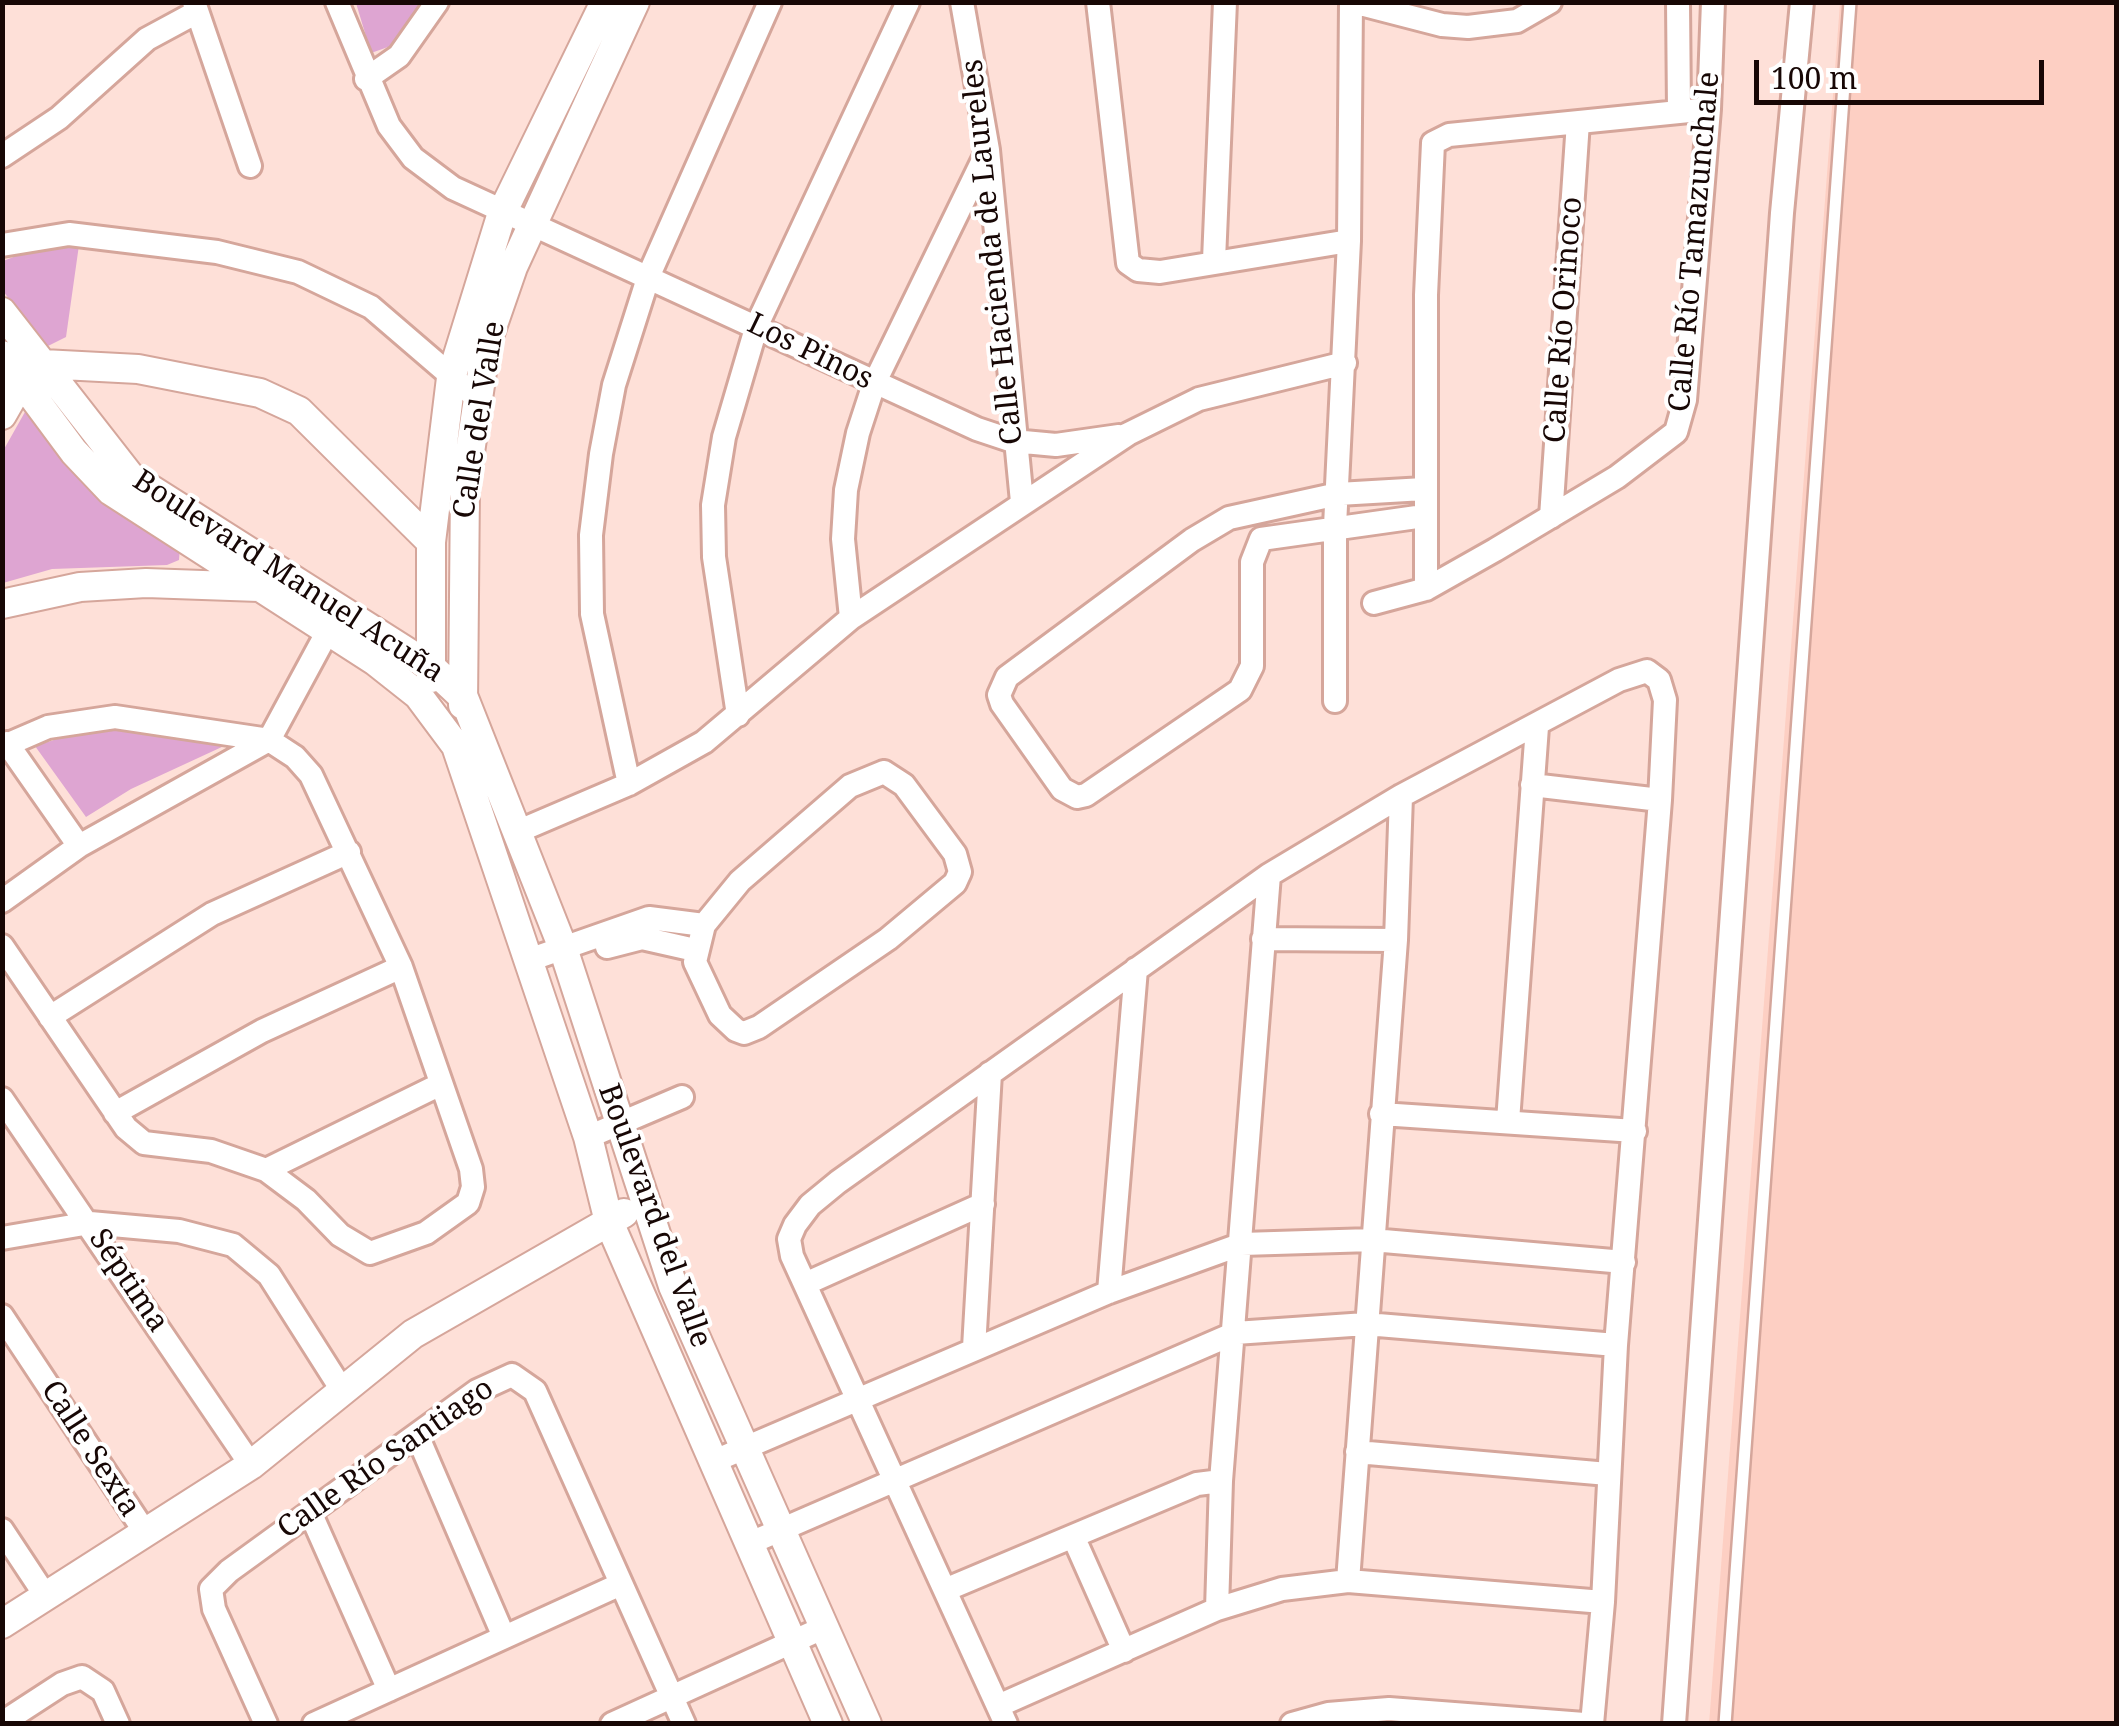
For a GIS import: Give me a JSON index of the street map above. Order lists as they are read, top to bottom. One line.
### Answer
{"streets":{"street":["Calle Río Tamazunchale","Calle Hacienda de Laureles","Calle Río Orinoco","Los Pinos","Calle del Valle","Boulevard Manuel Acuña","Boulevard del Valle","Séptima","Calle Sexta","Calle Río Santiago"]},"crossings":[["Calle Río Tamazunchale","Calle Río Orinoco"],["Calle Hacienda de Laureles","Los Pinos"],["Los Pinos","Calle del Valle"],["Calle del Valle","Boulevard Manuel Acuña"],["Calle del Valle","Boulevard del Valle"],["Boulevard Manuel Acuña","Boulevard del Valle"]],"scale_bar":"100 m"}
